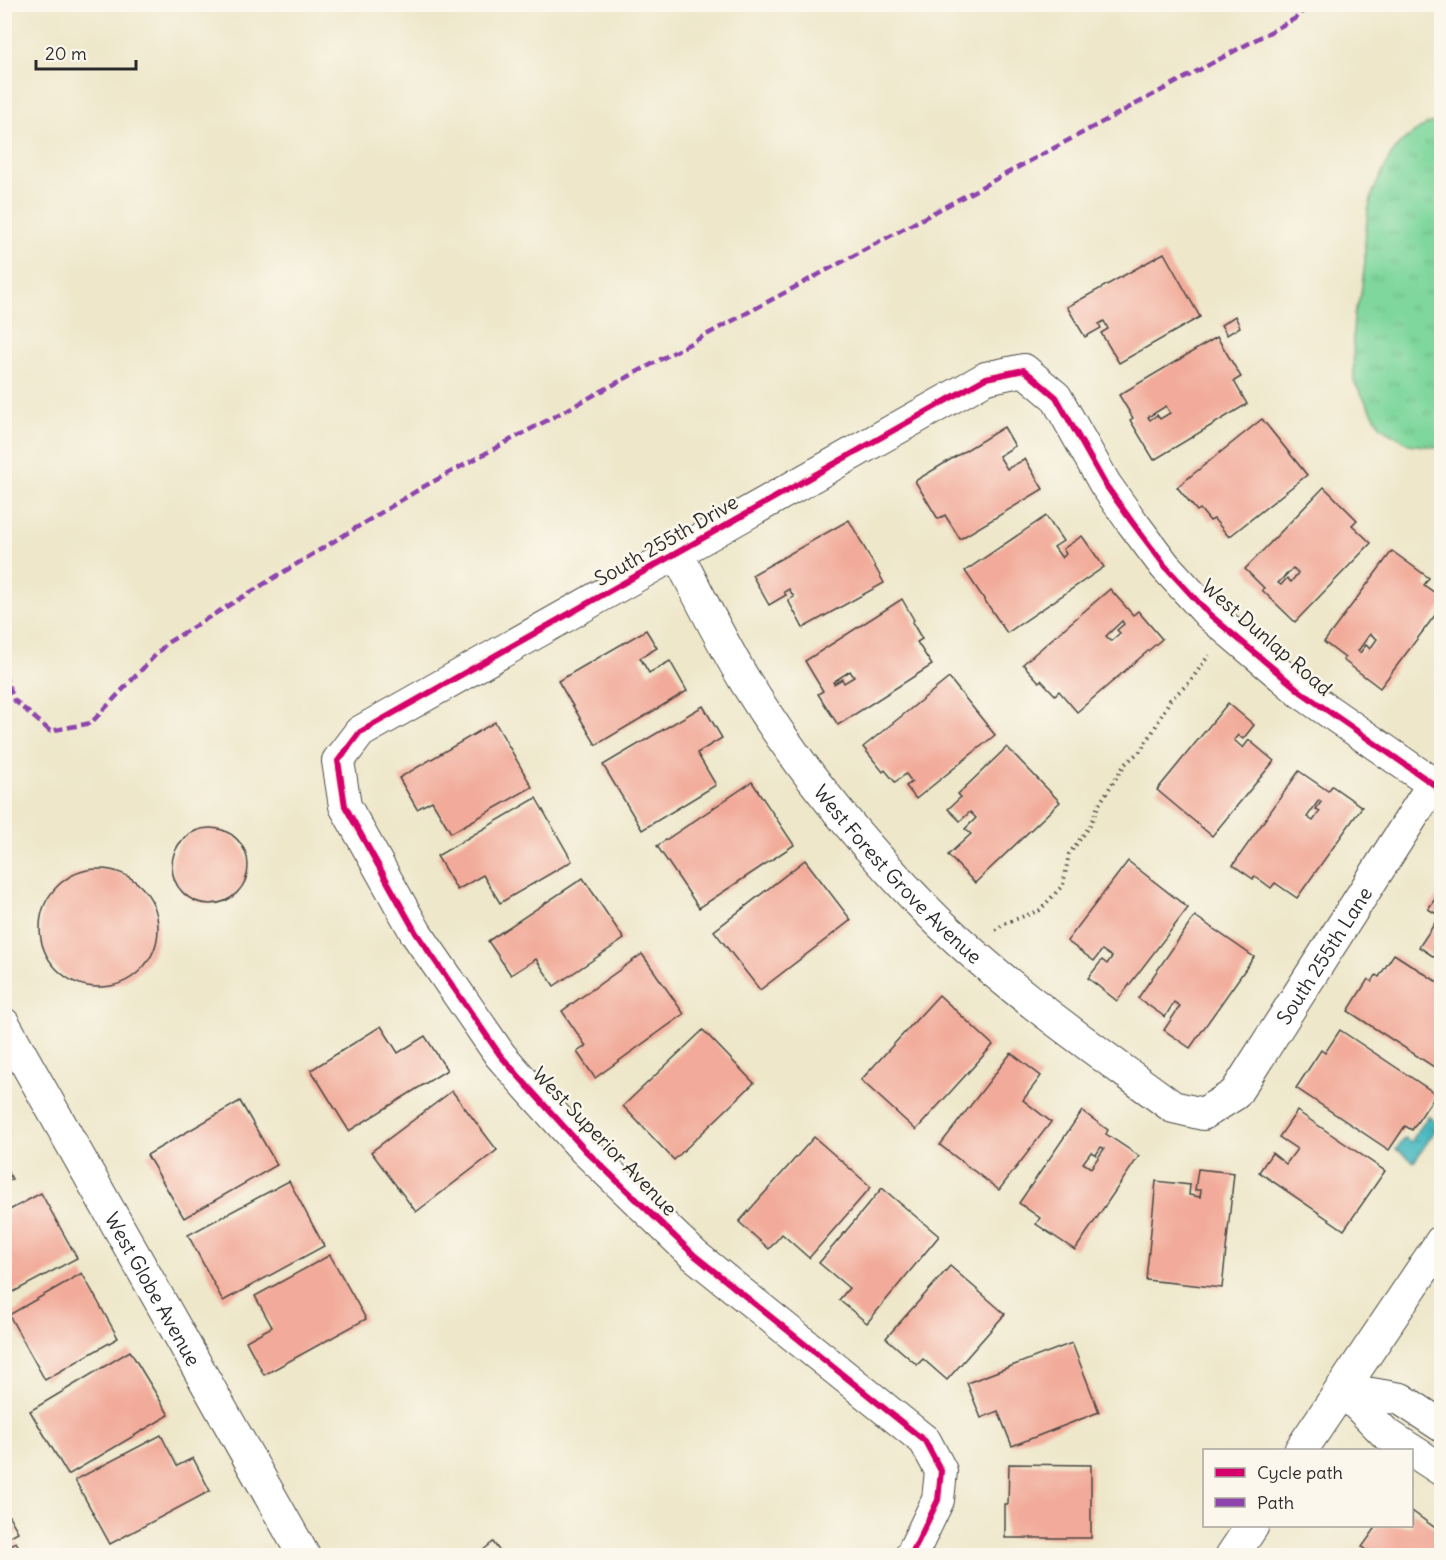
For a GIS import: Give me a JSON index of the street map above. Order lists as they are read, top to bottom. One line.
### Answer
{"streets":{"street":["South 255th Drive","West Dunlap Road","West Forest Grove Avenue","South 255th Lane","West Superior Avenue","West Globe Avenue"]},"crossings":[["South 255th Drive","West Dunlap Road"],["South 255th Drive","West Forest Grove Avenue"],["South 255th Drive","West Superior Avenue"],["West Dunlap Road","South 255th Lane"],["West Forest Grove Avenue","South 255th Lane"]],"legend":["Cycle path","Path"],"scale_bar":"20 m"}
